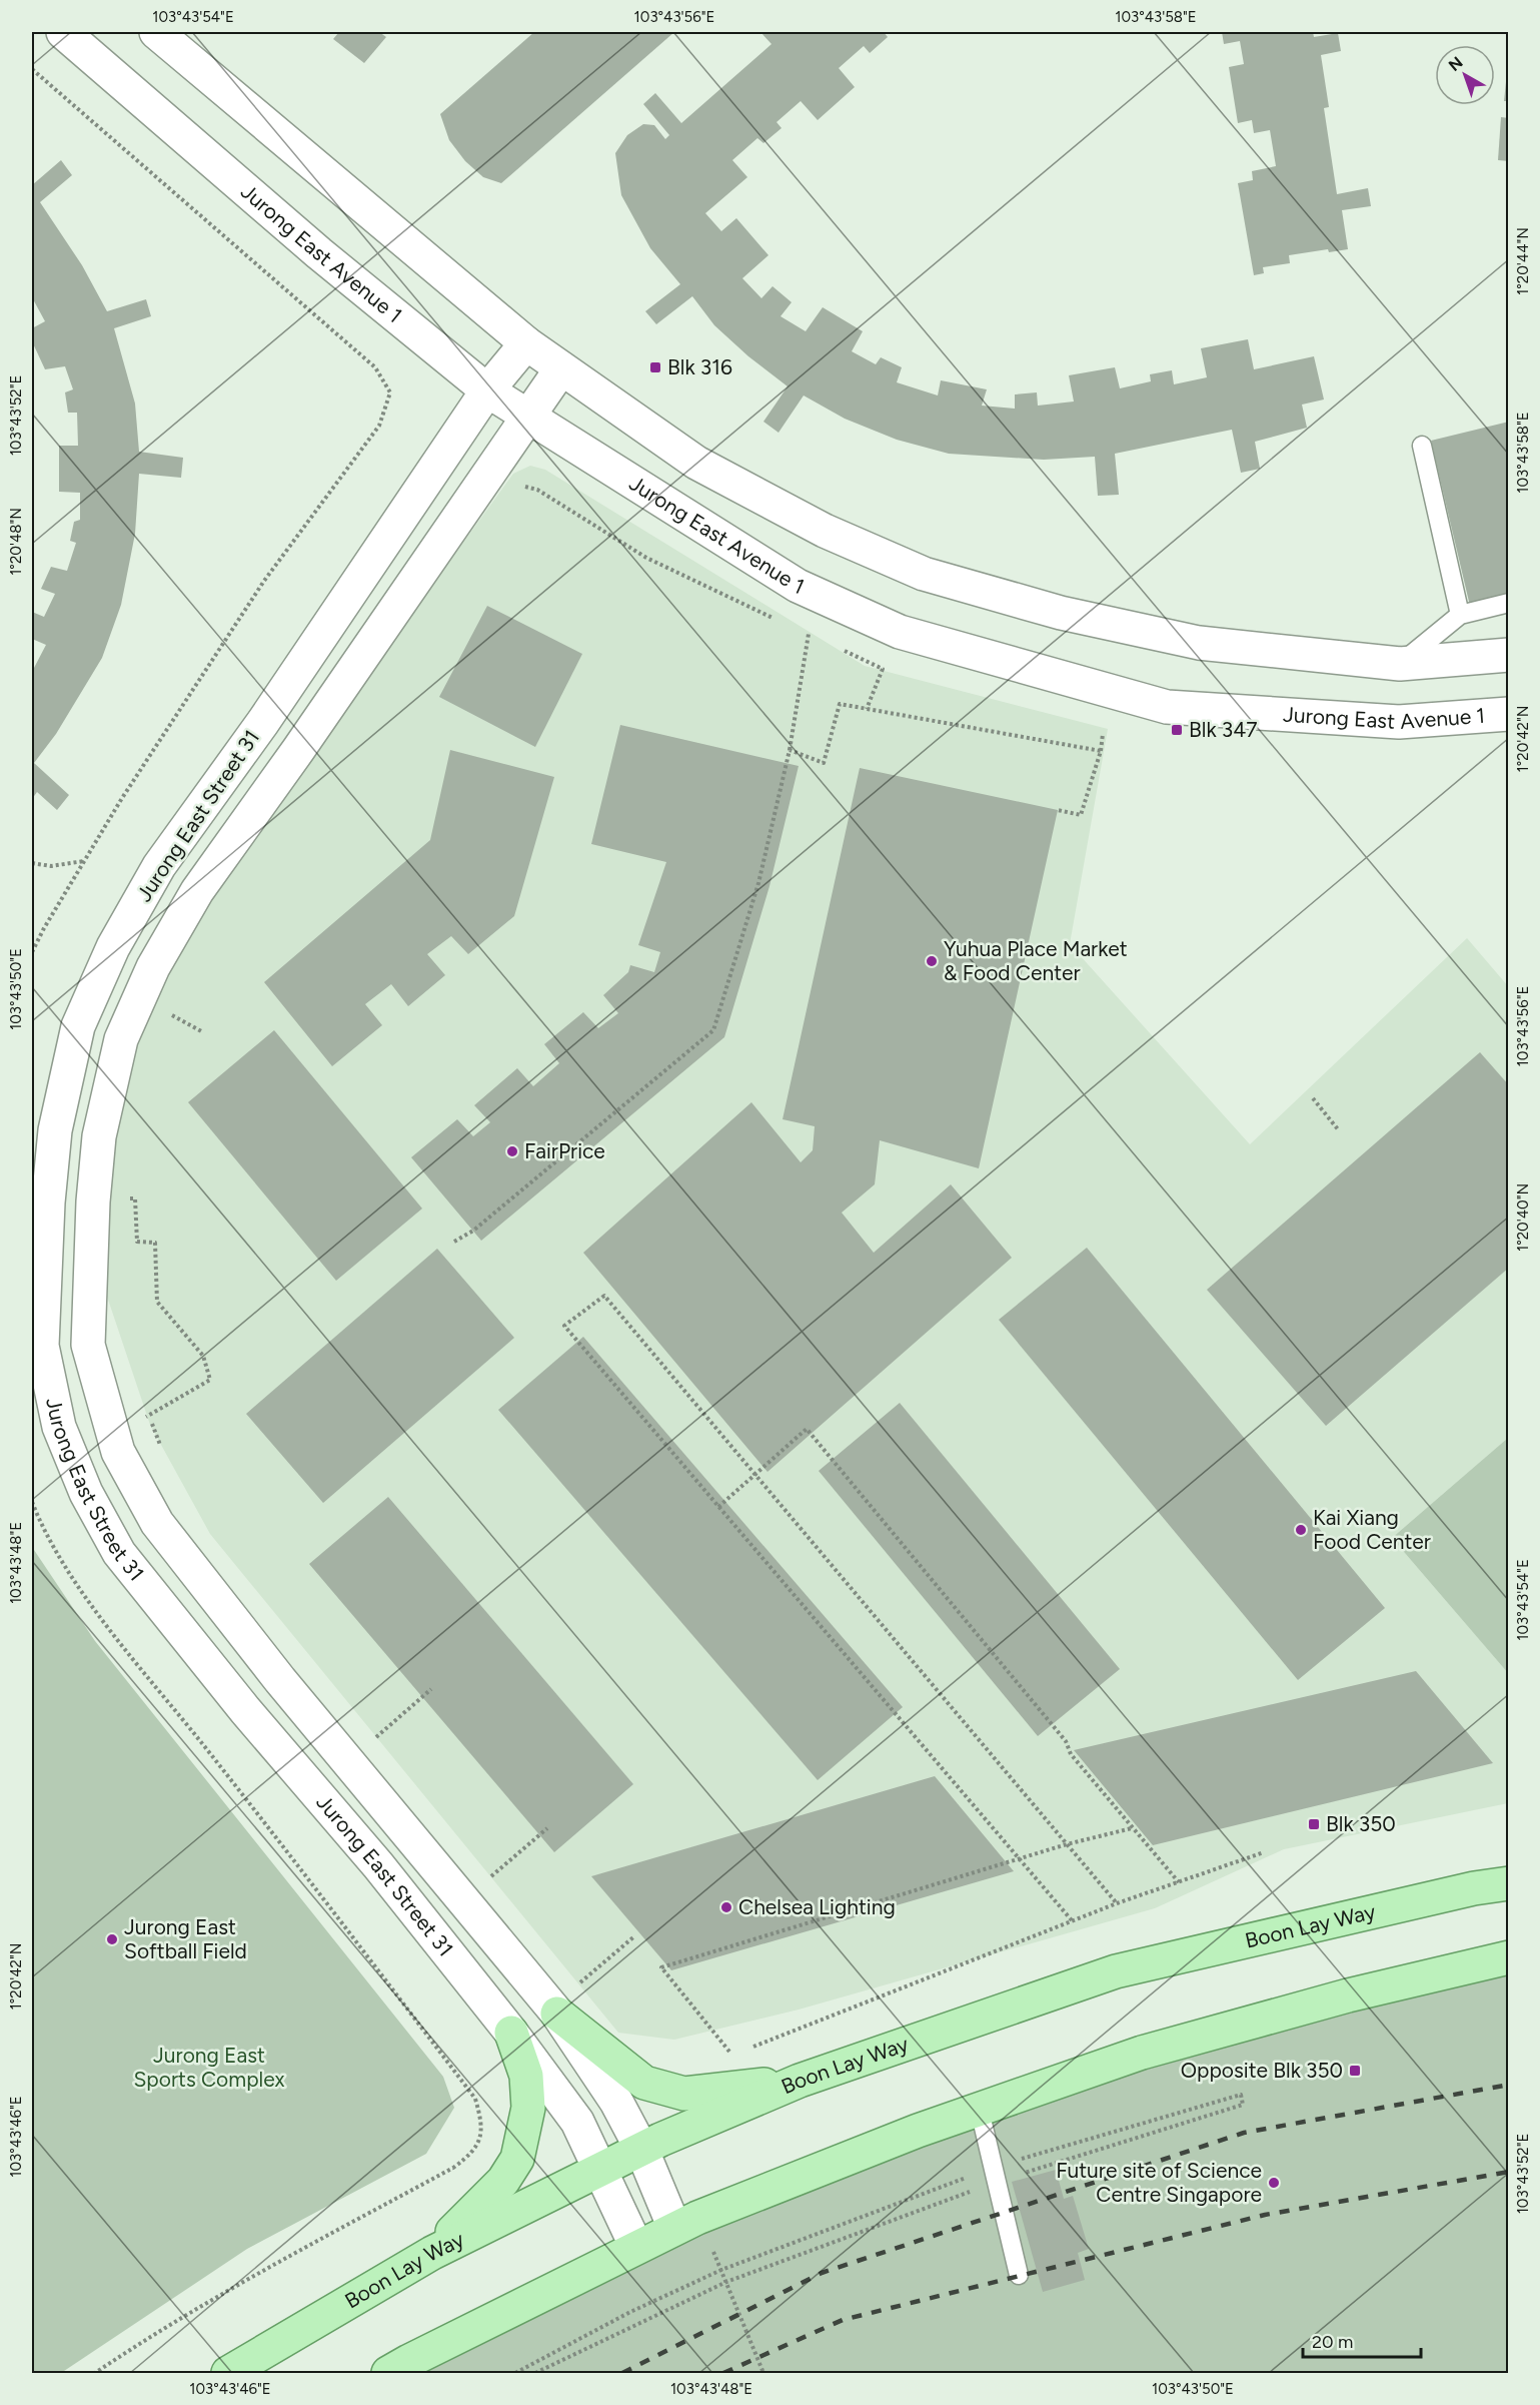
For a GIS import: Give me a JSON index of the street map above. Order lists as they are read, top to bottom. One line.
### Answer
{"streets":{"main road":["Boon Lay Way"],"street":["Jurong East Avenue 1","Jurong East Street 31"]},"crossings":[["Jurong East Avenue 1","Jurong East Street 31"],["Jurong East Street 31","Boon Lay Way"]],"parks":["Jurong East Sports Complex"],"places":{"transit":["Blk 316","Blk 347","Blk 350","Opposite Blk 350"],"other":["Yuhua Place Market & Food Center","FairPrice","Kai Xiang Food Center","Chelsea Lighting","Jurong East Softball Field","Future site of Science Centre Singapore"]},"scale_bar":"20 m","north":"top left","coordinates":["103°43'54\"E","103°43'56\"E","103°43'58\"E","1°20'44\"N","103°43'52\"E","1°20'48\"N","1°20'42\"N","103°43'50\"E","1°20'40\"N","103°43'48\"E","103°43'46\"E"]}
